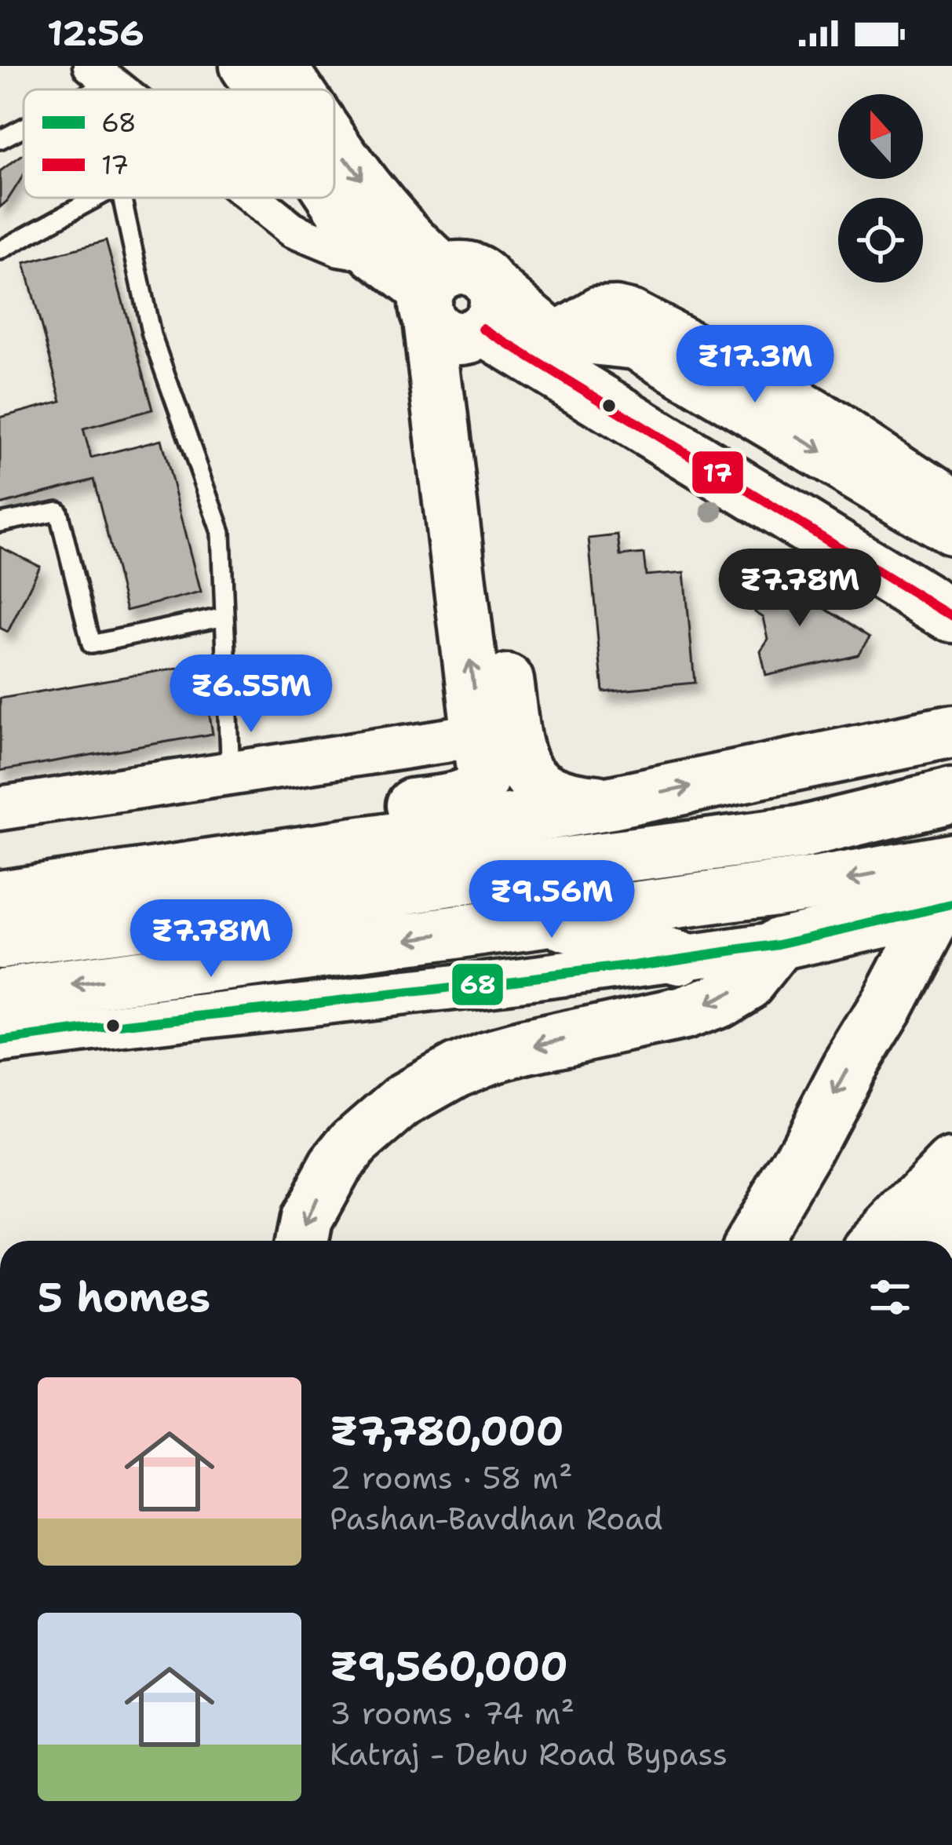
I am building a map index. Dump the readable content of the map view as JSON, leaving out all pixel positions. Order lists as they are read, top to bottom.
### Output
{
  "lines": ["transit line 17", "transit line 68"],
  "legend": ["68", "17"],
  "north": "top",
  "page": {
    "status": "12:56",
    "price": [
      "₹17.3M",
      "₹7.78M",
      "₹6.55M",
      "₹9.56M",
      "₹7.78M"
    ],
    "heading": "5 homes",
    "list": [
      {
        "name": "₹7,780,000",
        "note": "2 rooms · 58 m² · Pashan-Bavdhan Road"
      },
      {
        "name": "₹9,560,000",
        "note": "3 rooms · 74 m² · Katraj - Dehu Road Bypass"
      }
    ]
  }
}
